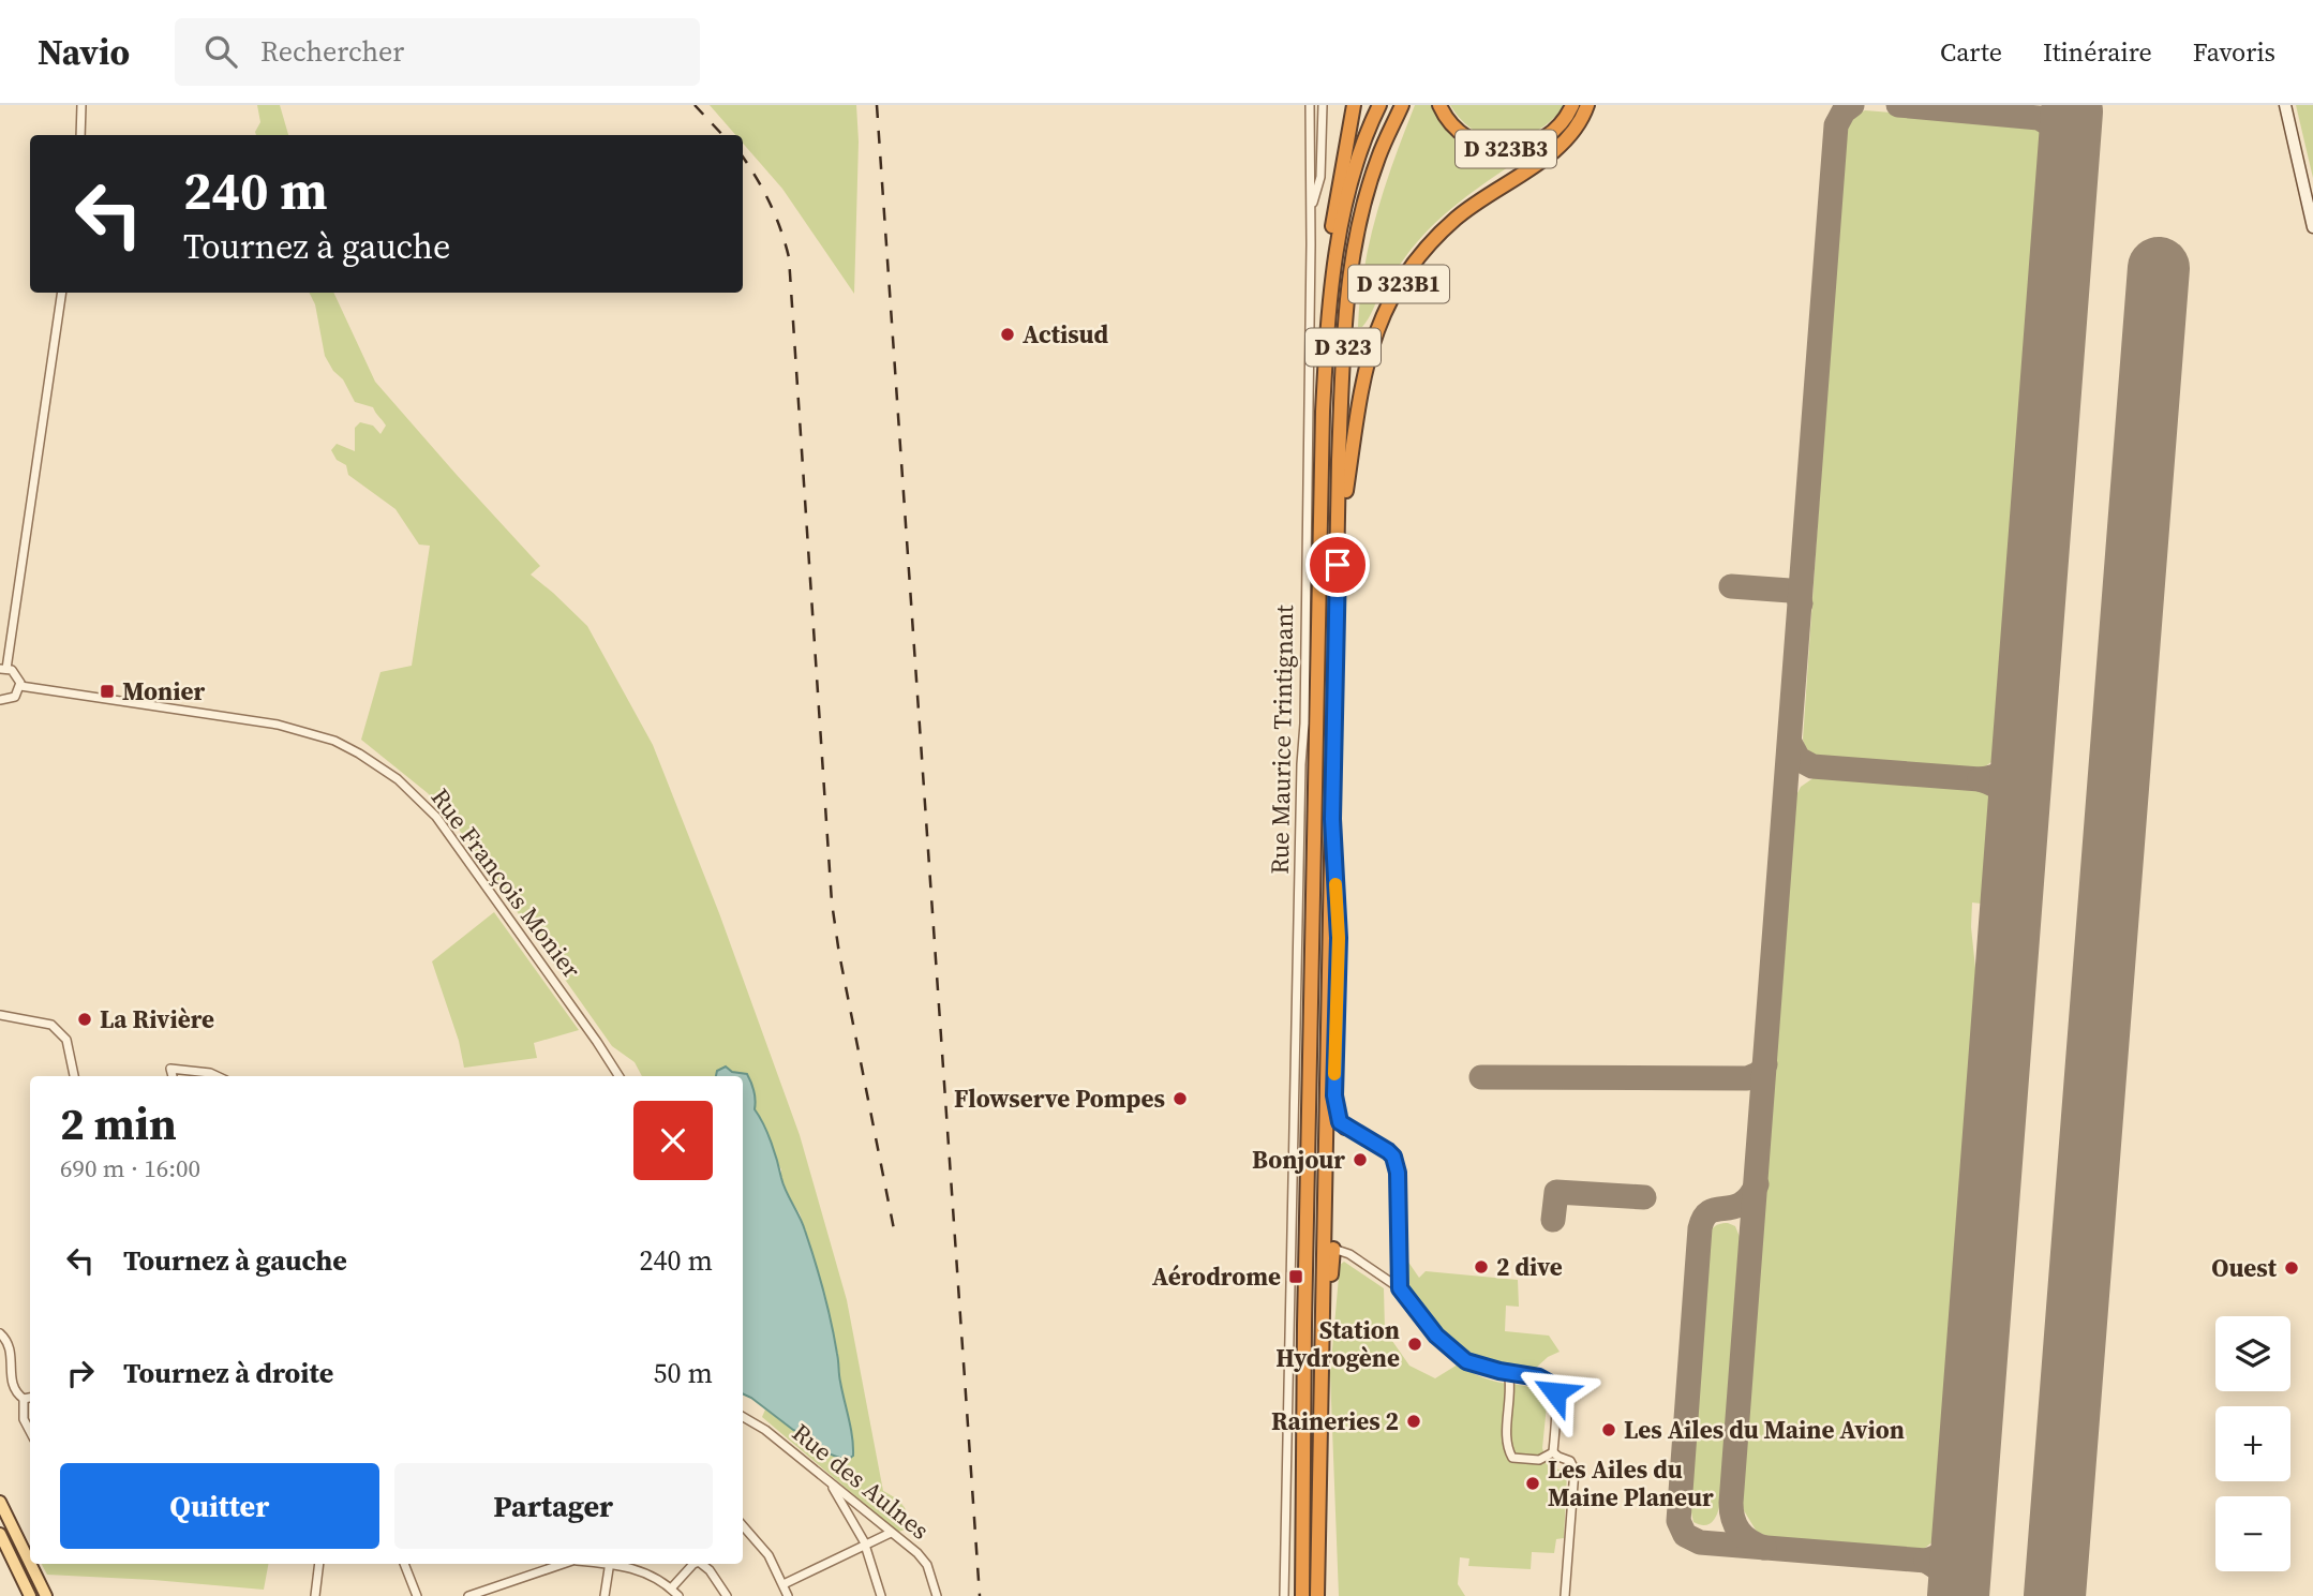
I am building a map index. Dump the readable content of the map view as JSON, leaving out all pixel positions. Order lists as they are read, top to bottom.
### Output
{
  "streets": {
    "highway": ["D 323B3", "D 323B1", "D 323"],
    "street": ["Rue Maurice Trintignant", "Rue François Monier", "Rue des Aulnes"]
  },
  "crossings": [
    ["D 323B1", "D 323"]
  ],
  "places": {
    "other": [
      "Actisud",
      "La Rivière",
      "Flowserve Pompes",
      "Bonjour",
      "2 dive",
      "Ouest",
      "Station Hydrogène",
      "Raineries 2",
      "Les Ailes du Maine Avion",
      "Les Ailes du Maine Planeur"
    ],
    "transit": ["Monier", "Aérodrome"]
  },
  "page": {
    "header": "Navio",
    "search": "Rechercher",
    "nav": ["Carte", "Itinéraire", "Favoris"],
    "turn": ["240 m", "Tournez à gauche"],
    "heading": ["2 min", "690 m · 16:00"],
    "list": [
      {
        "name": "Tournez à gauche",
        "value": "240 m"
      },
      {
        "name": "Tournez à droite",
        "value": "50 m"
      }
    ],
    "map_buttons": ["+", "−"],
    "buttons": ["Quitter", "Partager"]
  }
}
